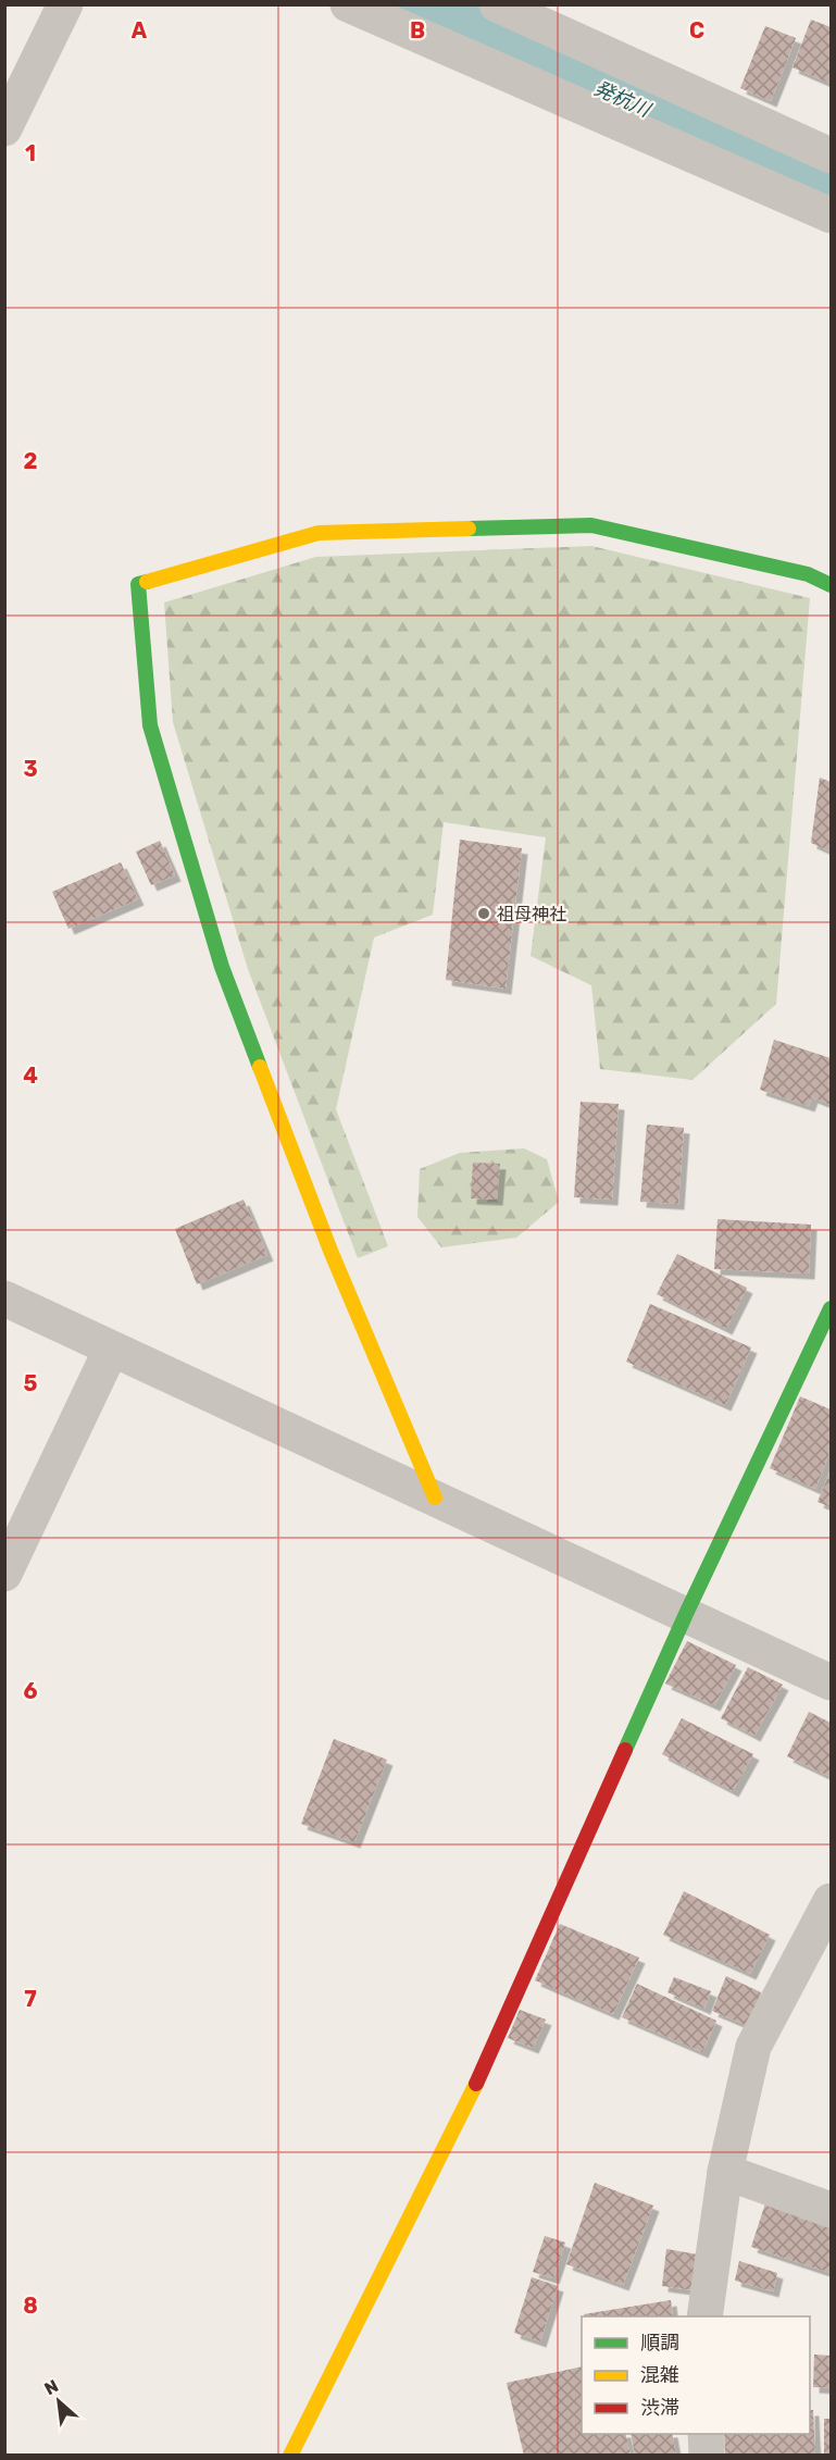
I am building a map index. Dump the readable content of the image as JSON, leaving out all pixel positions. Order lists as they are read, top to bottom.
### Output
{
  "water": ["発杭川"],
  "places": ["祖母神社"],
  "legend": ["順調", "混雑", "渋滞"],
  "north": "top left",
  "grid": {
    "columns": ["A", "B", "C"],
    "rows": [
      "1",
      "2",
      "3",
      "4",
      "5",
      "6",
      "7",
      "8"
    ]
  }
}
